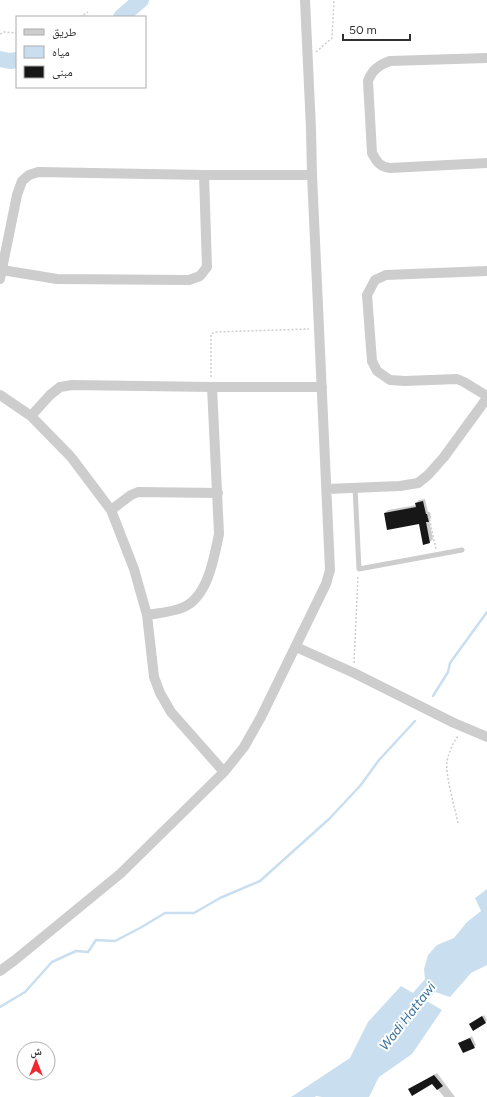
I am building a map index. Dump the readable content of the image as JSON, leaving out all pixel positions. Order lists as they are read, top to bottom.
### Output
{
  "water": ["Wadi Hattawi"],
  "legend": ["طريق", "مياه", "مبنى"],
  "scale_bar": "50 m",
  "north": "top"
}
